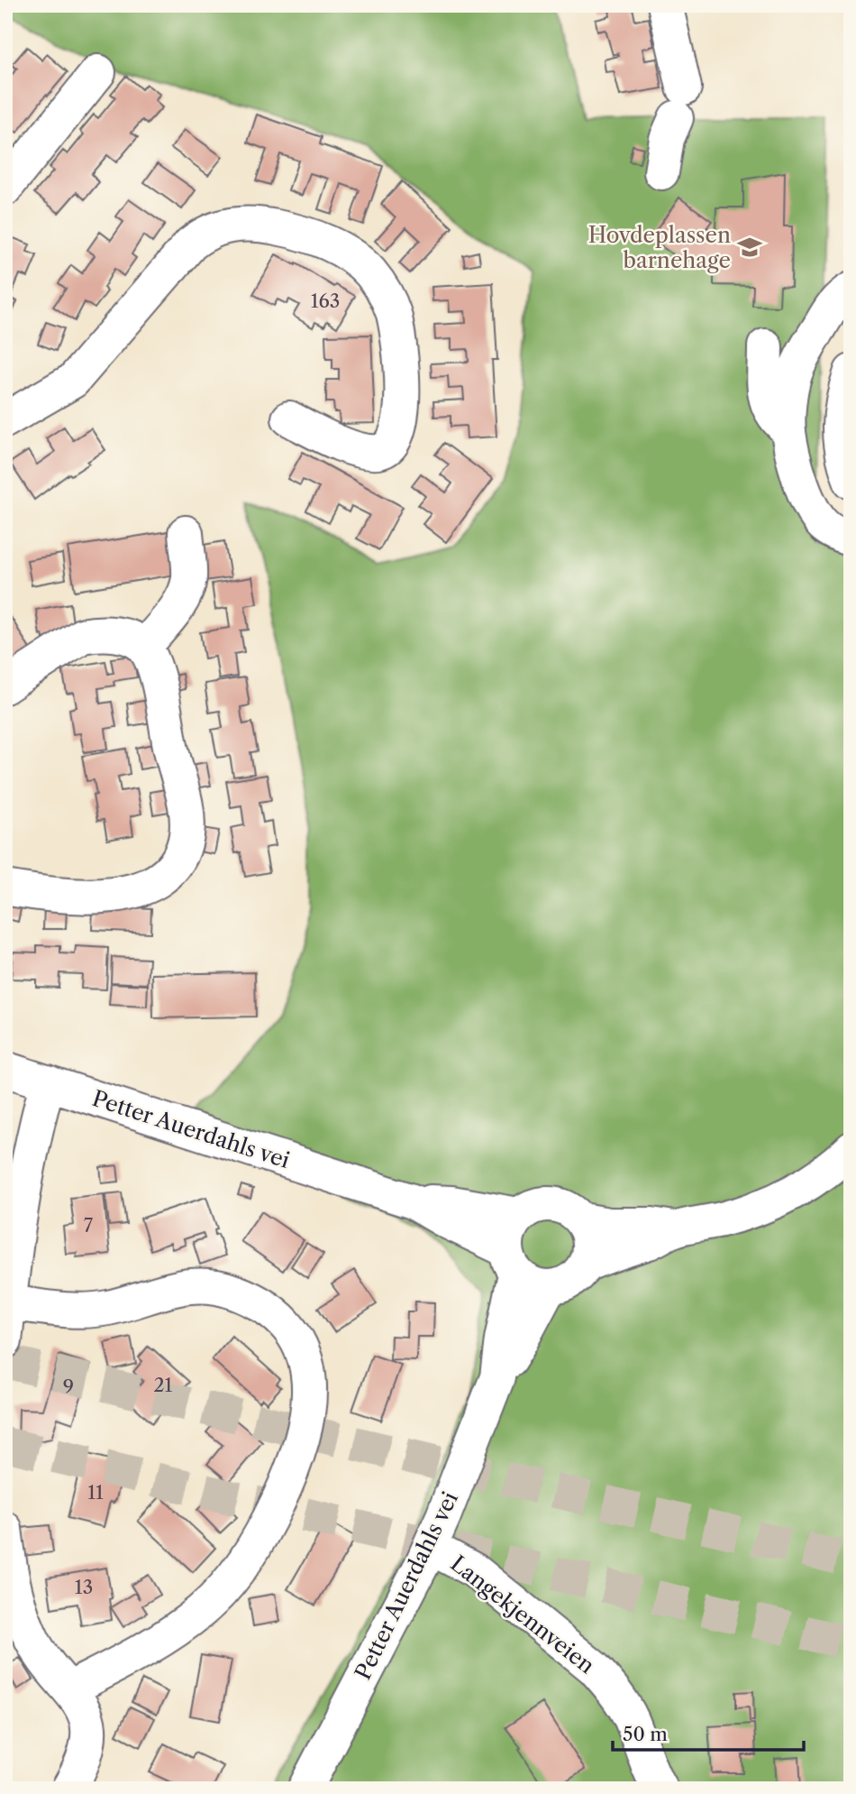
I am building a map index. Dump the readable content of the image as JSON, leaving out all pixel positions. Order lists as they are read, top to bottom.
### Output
{
  "streets": {
    "street": ["Petter Auerdahls vei", "Langekjennveien"]
  },
  "crossings": [
    ["Petter Auerdahls vei", "Langekjennveien"]
  ],
  "places": {
    "school or university": ["Hovdeplassen barnehage"]
  },
  "house_numbers": [
    "163",
    "7",
    "21",
    "9",
    "11",
    "13"
  ],
  "scale_bar": "50 m"
}
